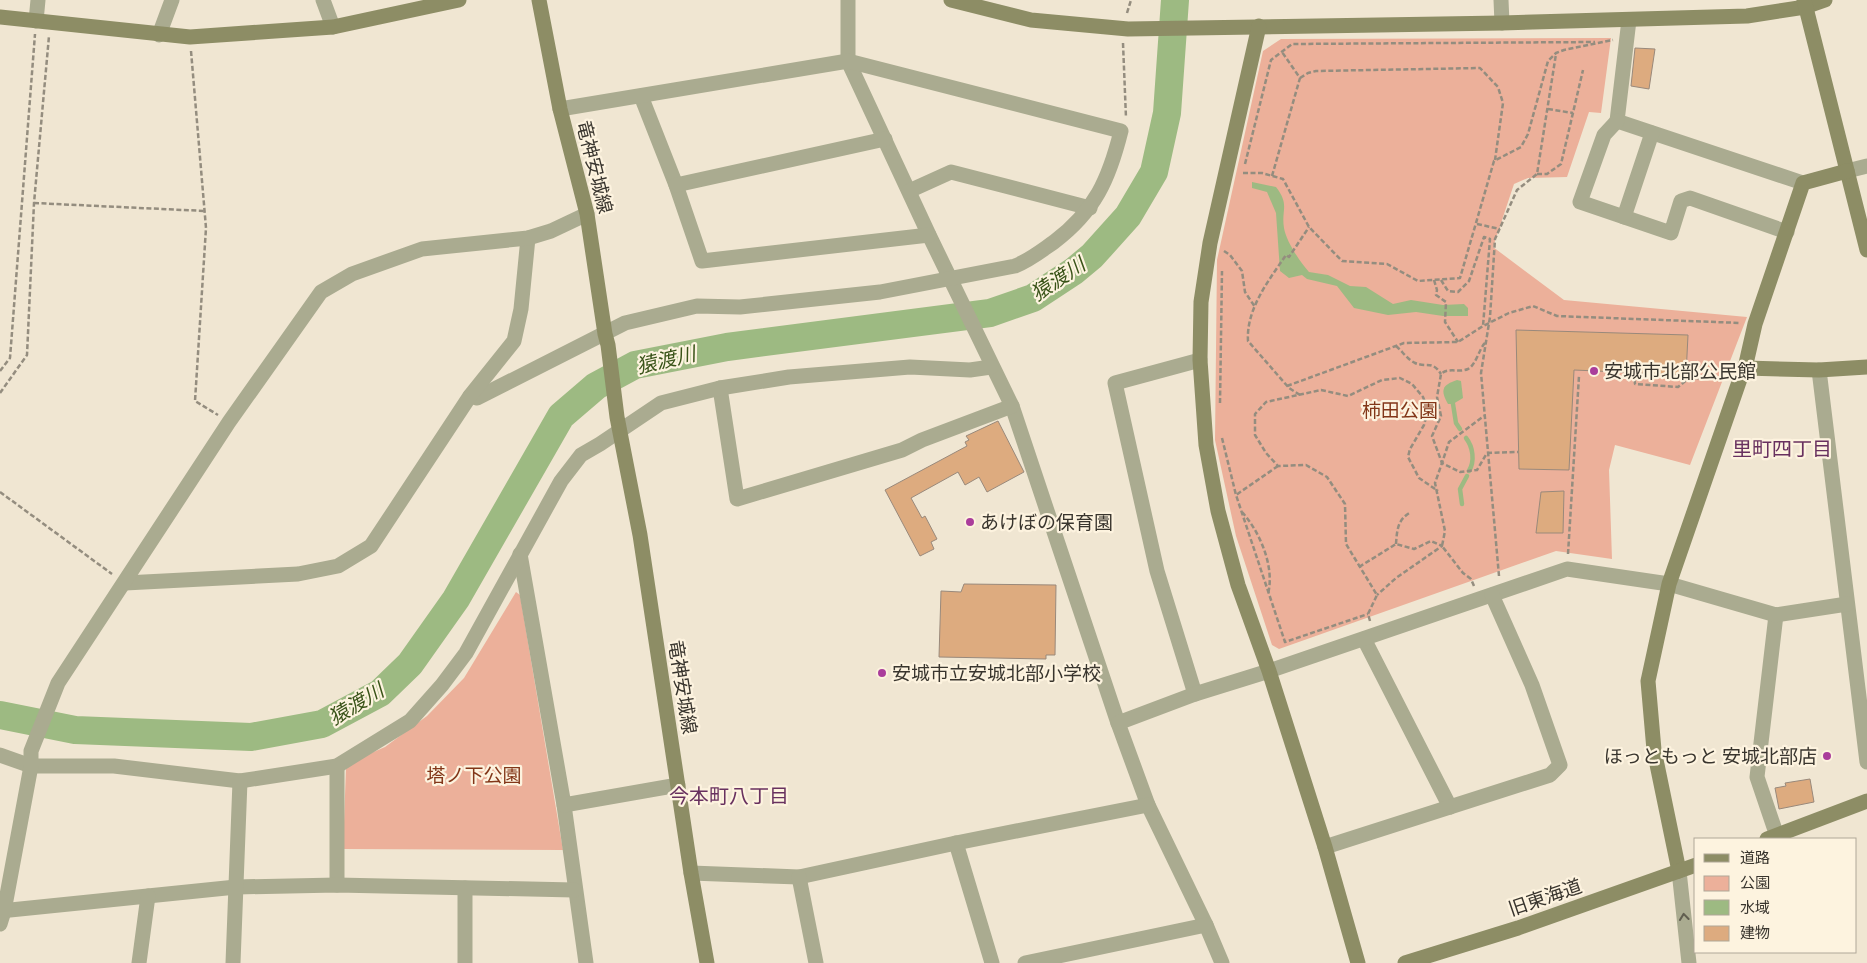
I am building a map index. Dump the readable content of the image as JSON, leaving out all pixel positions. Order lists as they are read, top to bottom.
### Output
{
  "streets": {
    "street": ["竜神安城線", "旧東海道"]
  },
  "districts": ["里町四丁目", "今本町八丁目"],
  "water": ["猿渡川"],
  "parks": ["柿田公園", "塔ノ下公園"],
  "places": [
    "安城市北部公民館",
    "あけぼの保育園",
    "安城市立安城北部小学校",
    "ほっともっと 安城北部店"
  ],
  "legend": [
    "道路",
    "公園",
    "水域",
    "建物"
  ]
}
